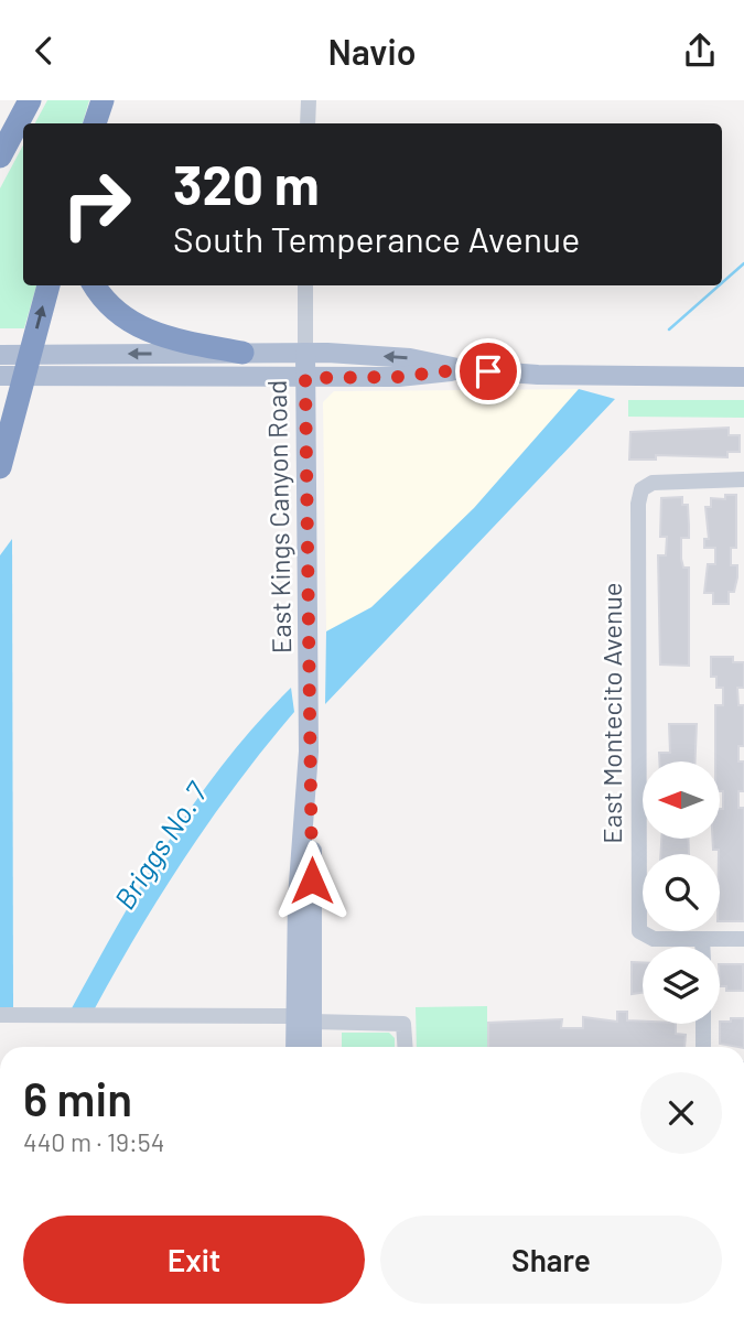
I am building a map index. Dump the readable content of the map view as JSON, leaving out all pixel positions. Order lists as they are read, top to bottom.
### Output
{
  "streets": {
    "main road": ["East Kings Canyon Road"],
    "street": ["East Montecito Avenue"]
  },
  "water": ["Briggs No. 7"],
  "north": "left",
  "page": {
    "header": "Navio",
    "turn": ["320 m", "South Temperance Avenue"],
    "heading": ["6 min", "440 m · 19:54"],
    "buttons": ["Exit", "Share"]
  }
}
